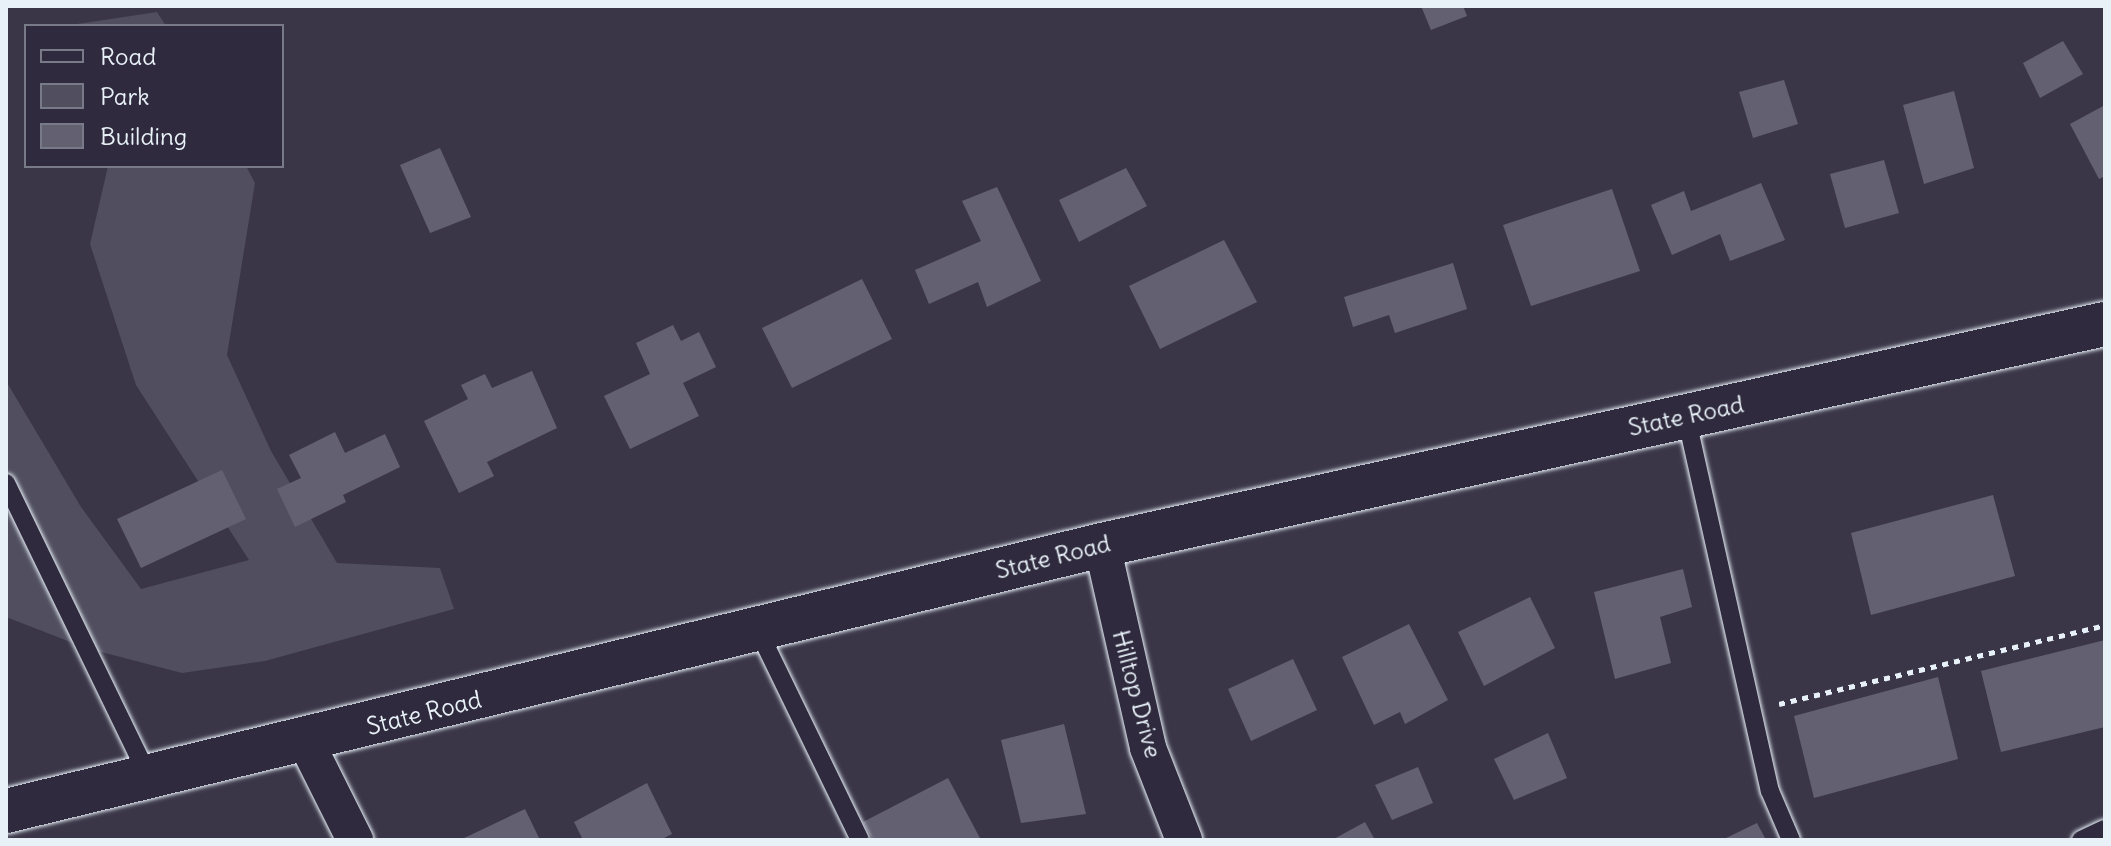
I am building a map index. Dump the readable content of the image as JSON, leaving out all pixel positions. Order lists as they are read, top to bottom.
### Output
{
  "streets": {
    "main road": ["State Road"],
    "street": ["Hilltop Drive"]
  },
  "crossings": [
    ["State Road", "Hilltop Drive"]
  ],
  "legend": ["Road", "Park", "Building"]
}
